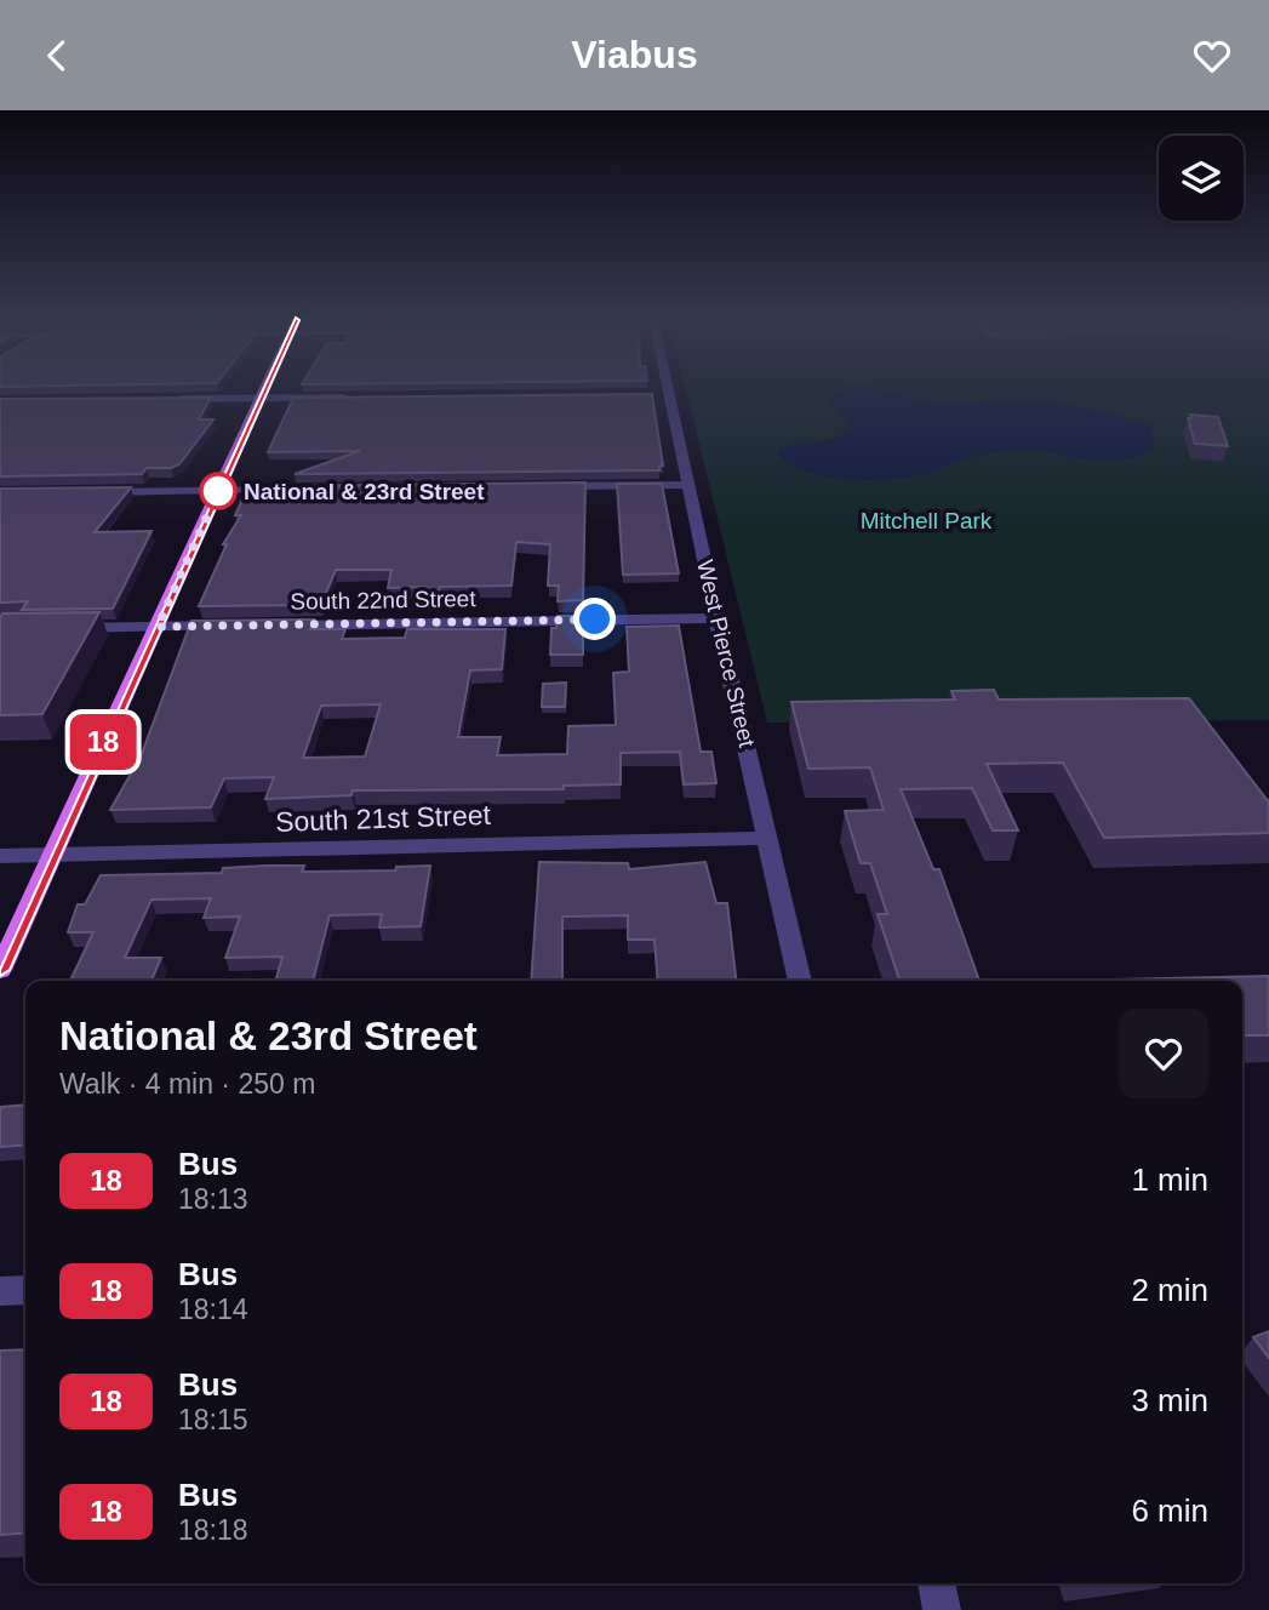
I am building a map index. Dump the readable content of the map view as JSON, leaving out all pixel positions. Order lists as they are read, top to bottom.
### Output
{
  "streets": {
    "street": ["South 22nd Street", "West Pierce Street", "South 21st Street"]
  },
  "crossings": [
    ["South 22nd Street", "West Pierce Street"],
    ["West Pierce Street", "South 21st Street"]
  ],
  "parks": ["Mitchell Park"],
  "places": ["National & 23rd Street"],
  "lines": ["bus line 18"],
  "page": {
    "header": "Viabus",
    "on_map": "18",
    "heading": ["National & 23rd Street", "Walk · 4 min · 250 m"],
    "list": [
      {
        "mark": "18",
        "name": "Bus",
        "note": "18:13",
        "value": "1 min"
      },
      {
        "mark": "18",
        "name": "Bus",
        "note": "18:14",
        "value": "2 min"
      },
      {
        "mark": "18",
        "name": "Bus",
        "note": "18:15",
        "value": "3 min"
      },
      {
        "mark": "18",
        "name": "Bus",
        "note": "18:18",
        "value": "6 min"
      }
    ]
  }
}
